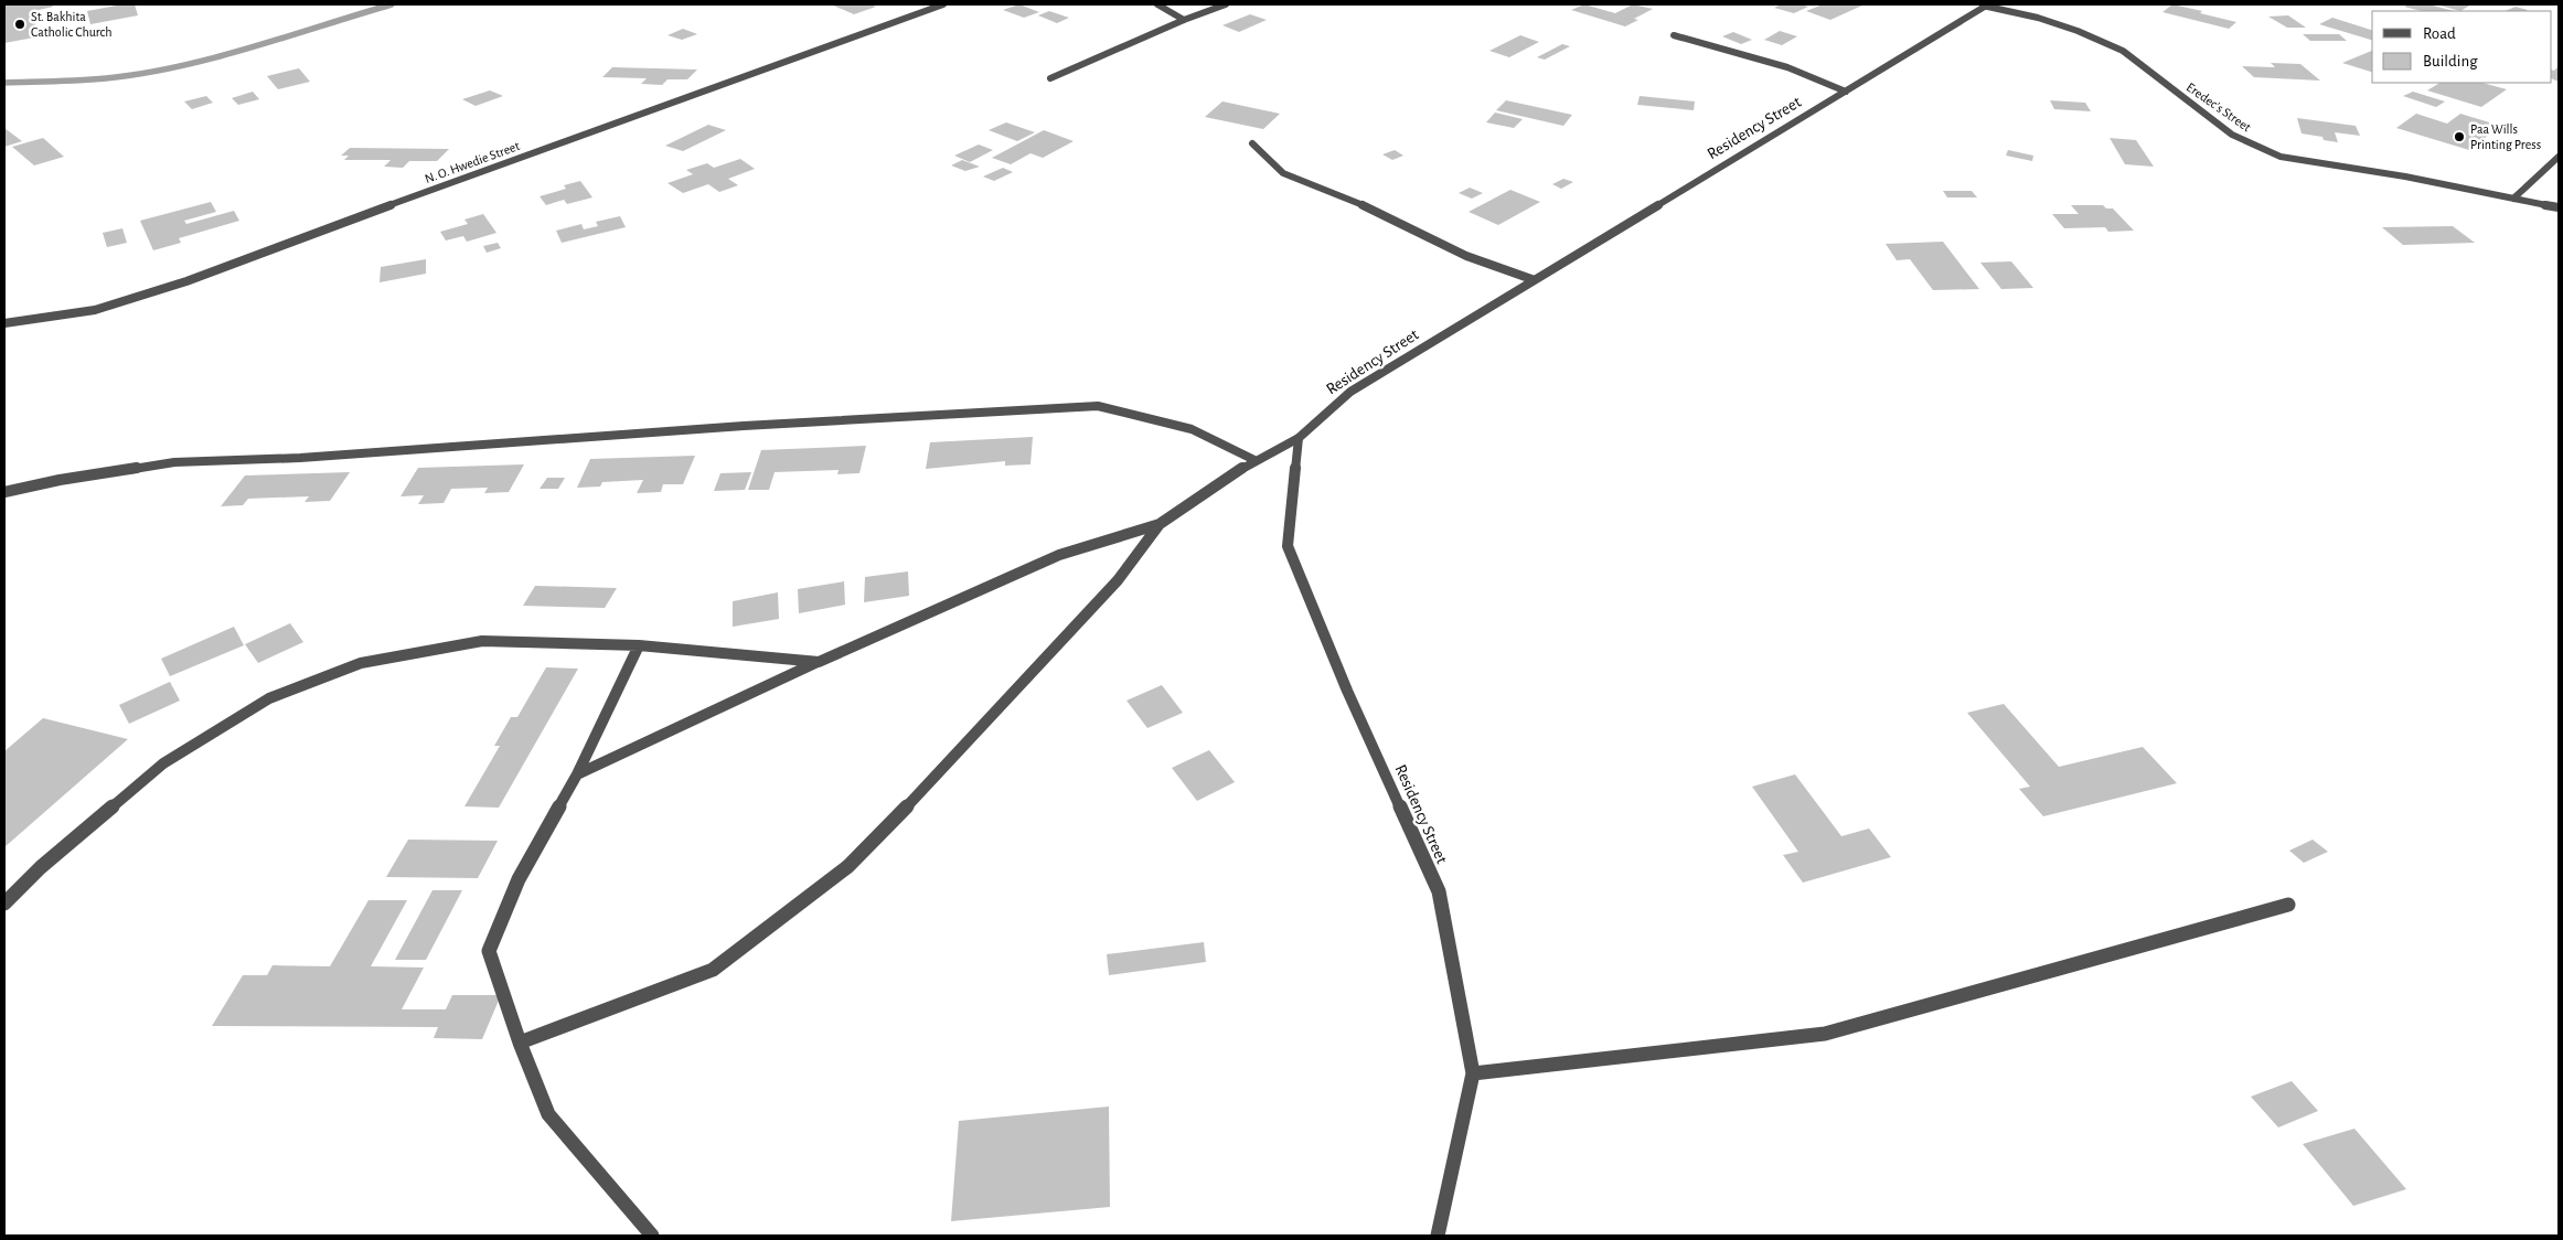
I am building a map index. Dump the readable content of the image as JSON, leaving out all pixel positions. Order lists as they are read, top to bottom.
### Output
{
  "streets": {
    "street": ["Eredec's Street", "Residency Street", "N. O. Hwedie Street"]
  },
  "crossings": [
    ["Eredec's Street", "Residency Street"]
  ],
  "places": ["St. Bakhita Catholic Church", "Paa Wills Printing Press"],
  "legend": ["Road", "Building"]
}
